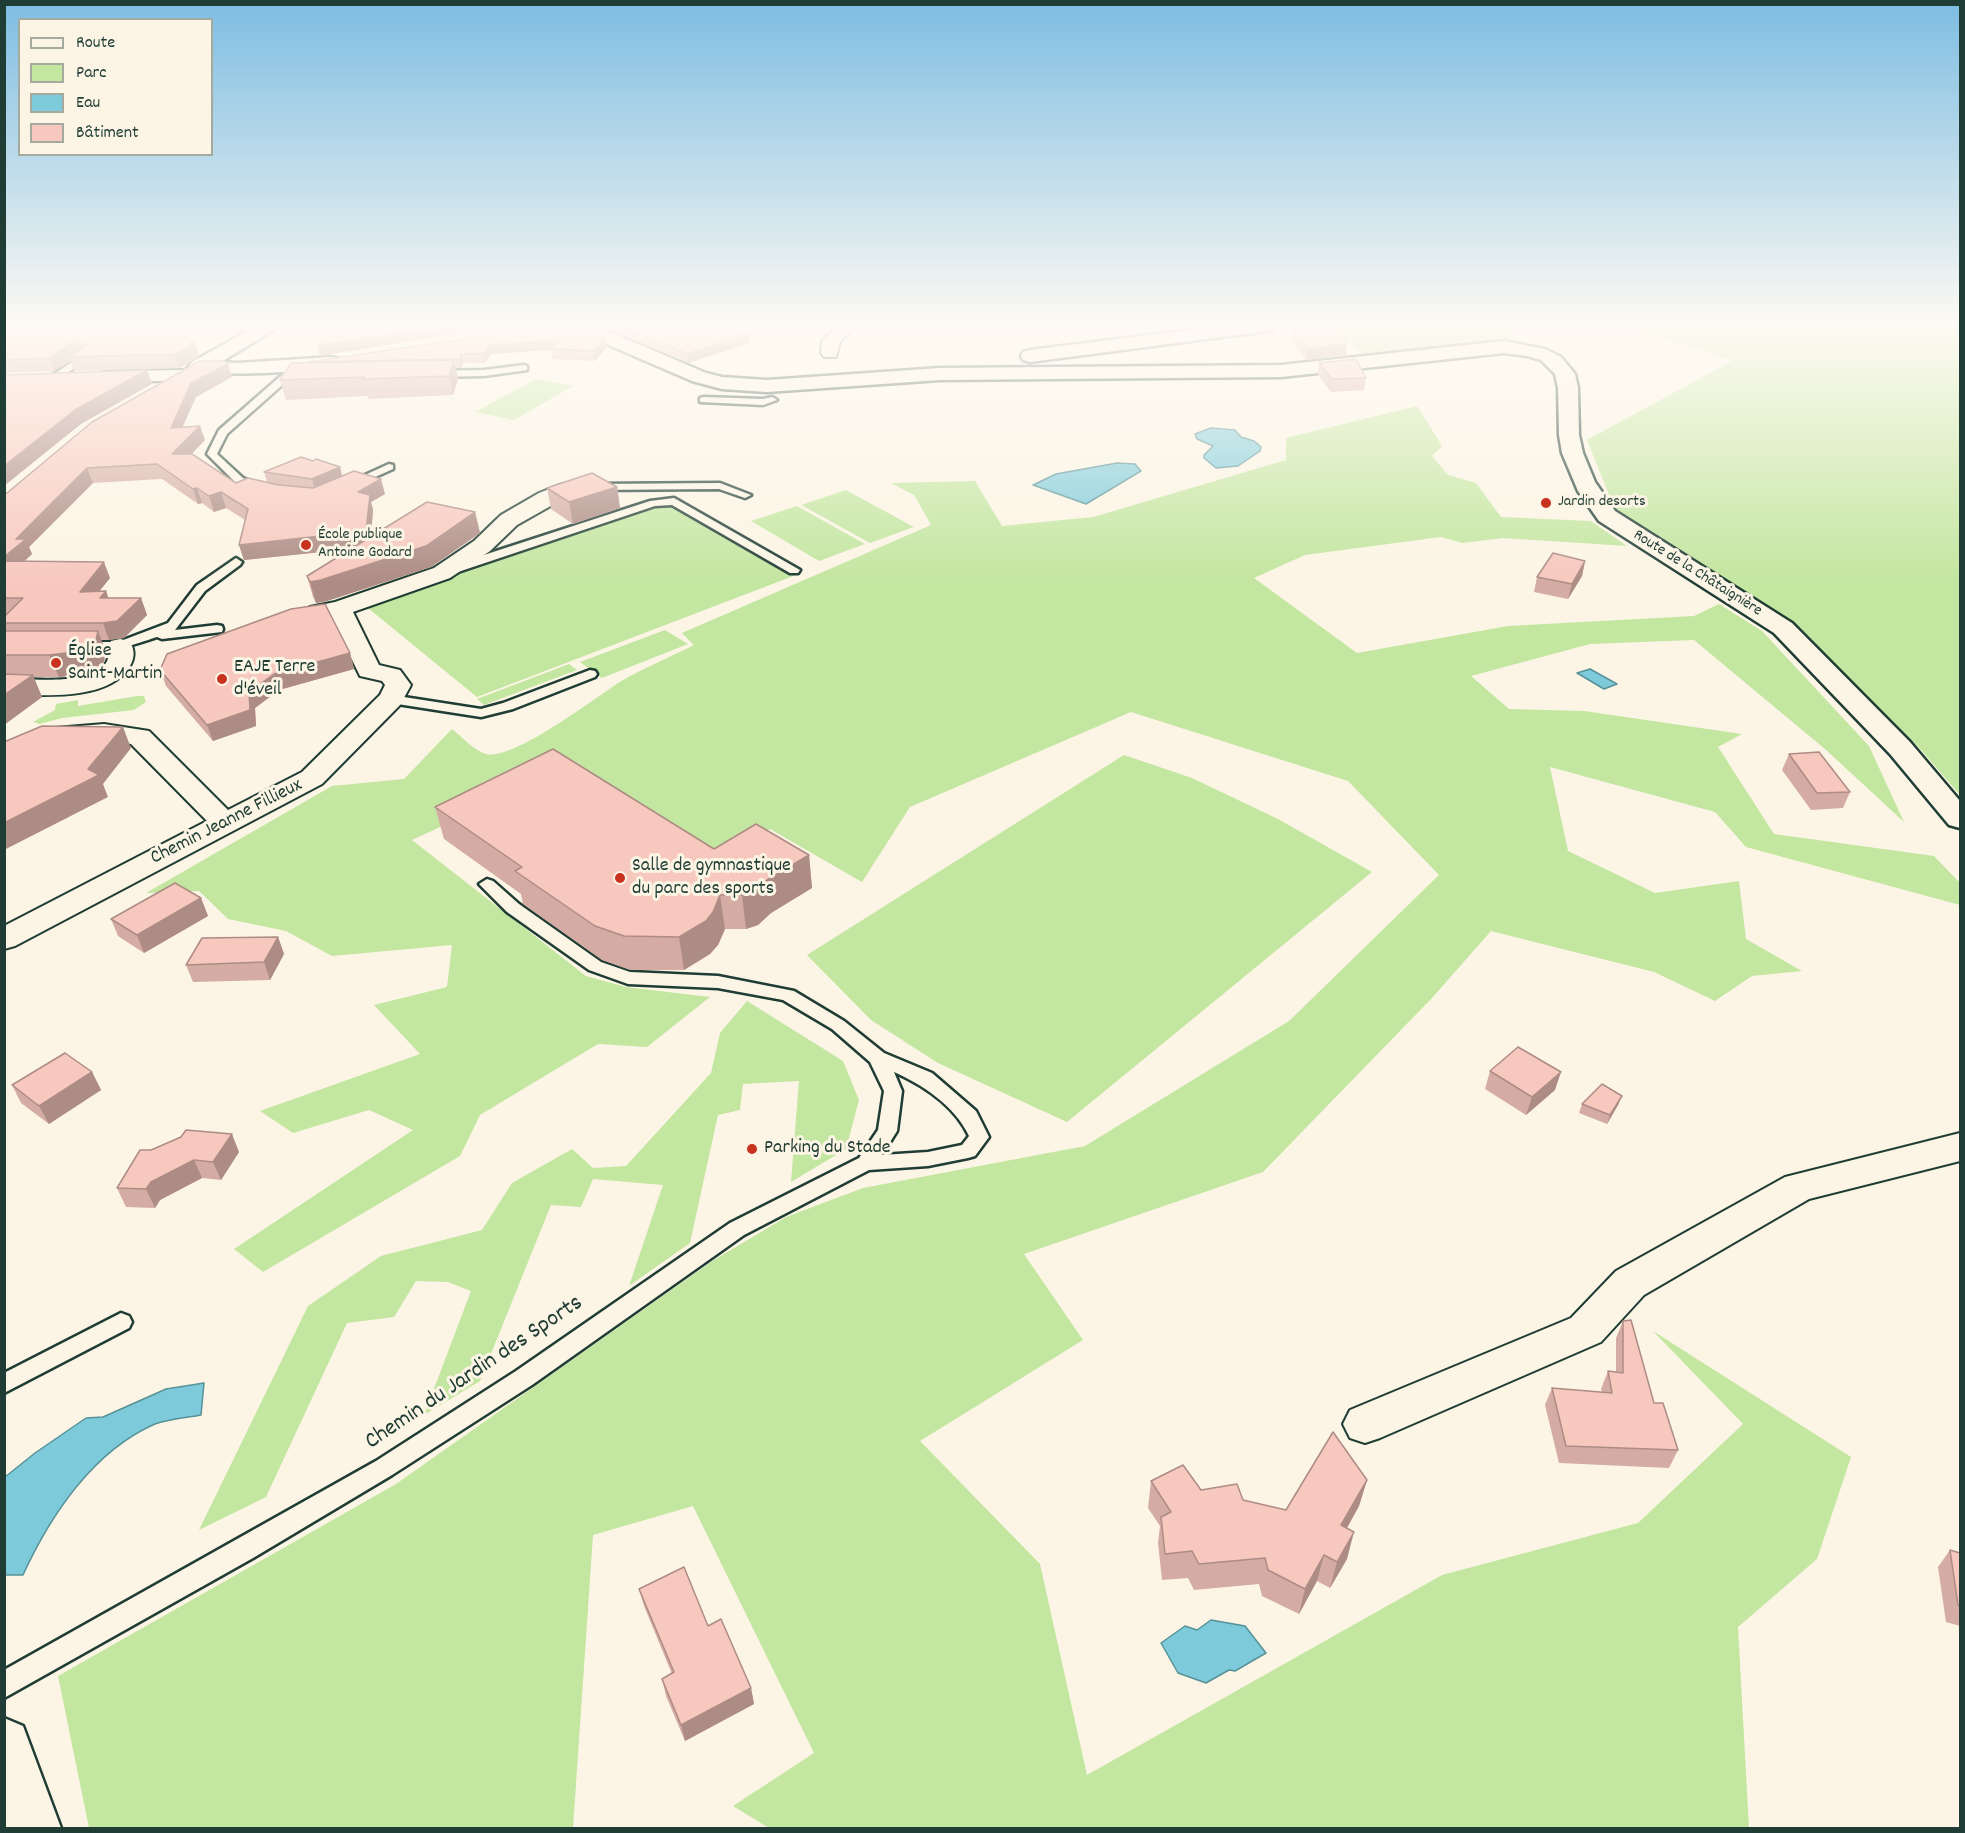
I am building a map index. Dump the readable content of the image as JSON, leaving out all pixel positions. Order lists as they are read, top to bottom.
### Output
{
  "streets": {
    "street": ["Route de la Châtaignière", "Chemin Jeanne Fillieux"],
    "lane": ["Chemin du Jardin des Sports"]
  },
  "places": [
    "Jardin desorts",
    "École publique Antoine Godard",
    "Église Saint-Martin",
    "EAJE Terre d'éveil",
    "Salle de gymnastique du parc des sports",
    "Parking du Stade"
  ],
  "legend": [
    "Route",
    "Parc",
    "Eau",
    "Bâtiment"
  ]
}
